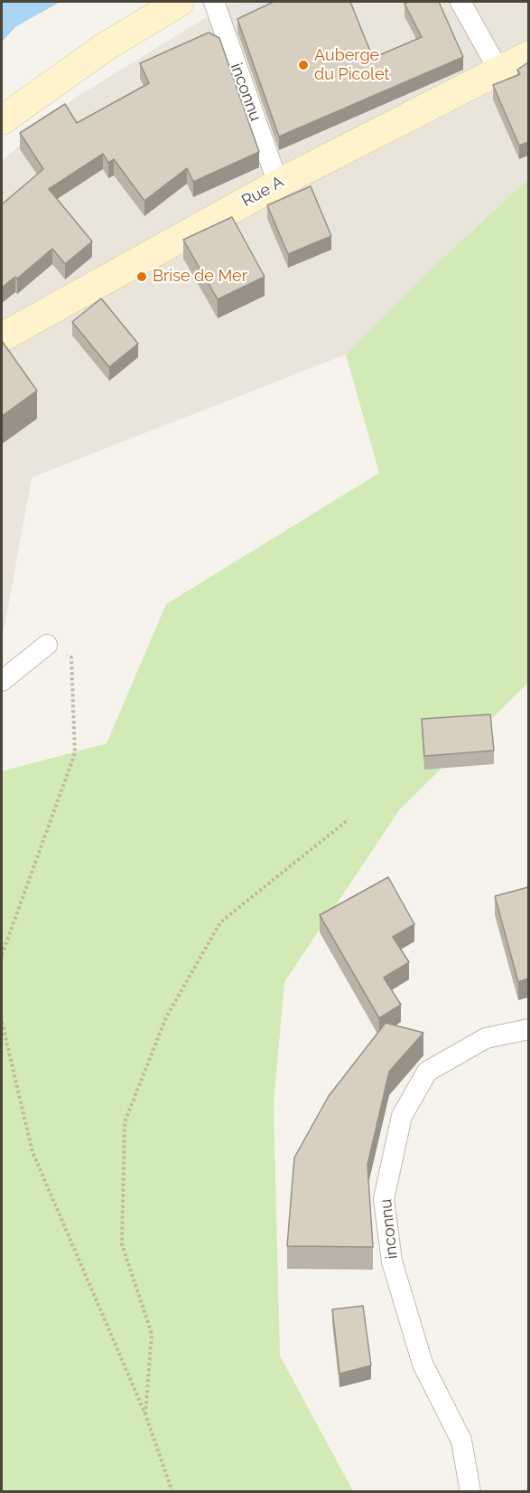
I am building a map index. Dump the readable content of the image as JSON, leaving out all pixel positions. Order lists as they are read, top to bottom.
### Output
{
  "streets": {
    "street": ["inconnu", "Rue A"]
  },
  "crossings": [
    ["inconnu", "Rue A"]
  ],
  "places": ["Auberge du Picolet", "Brise de Mer"]
}
